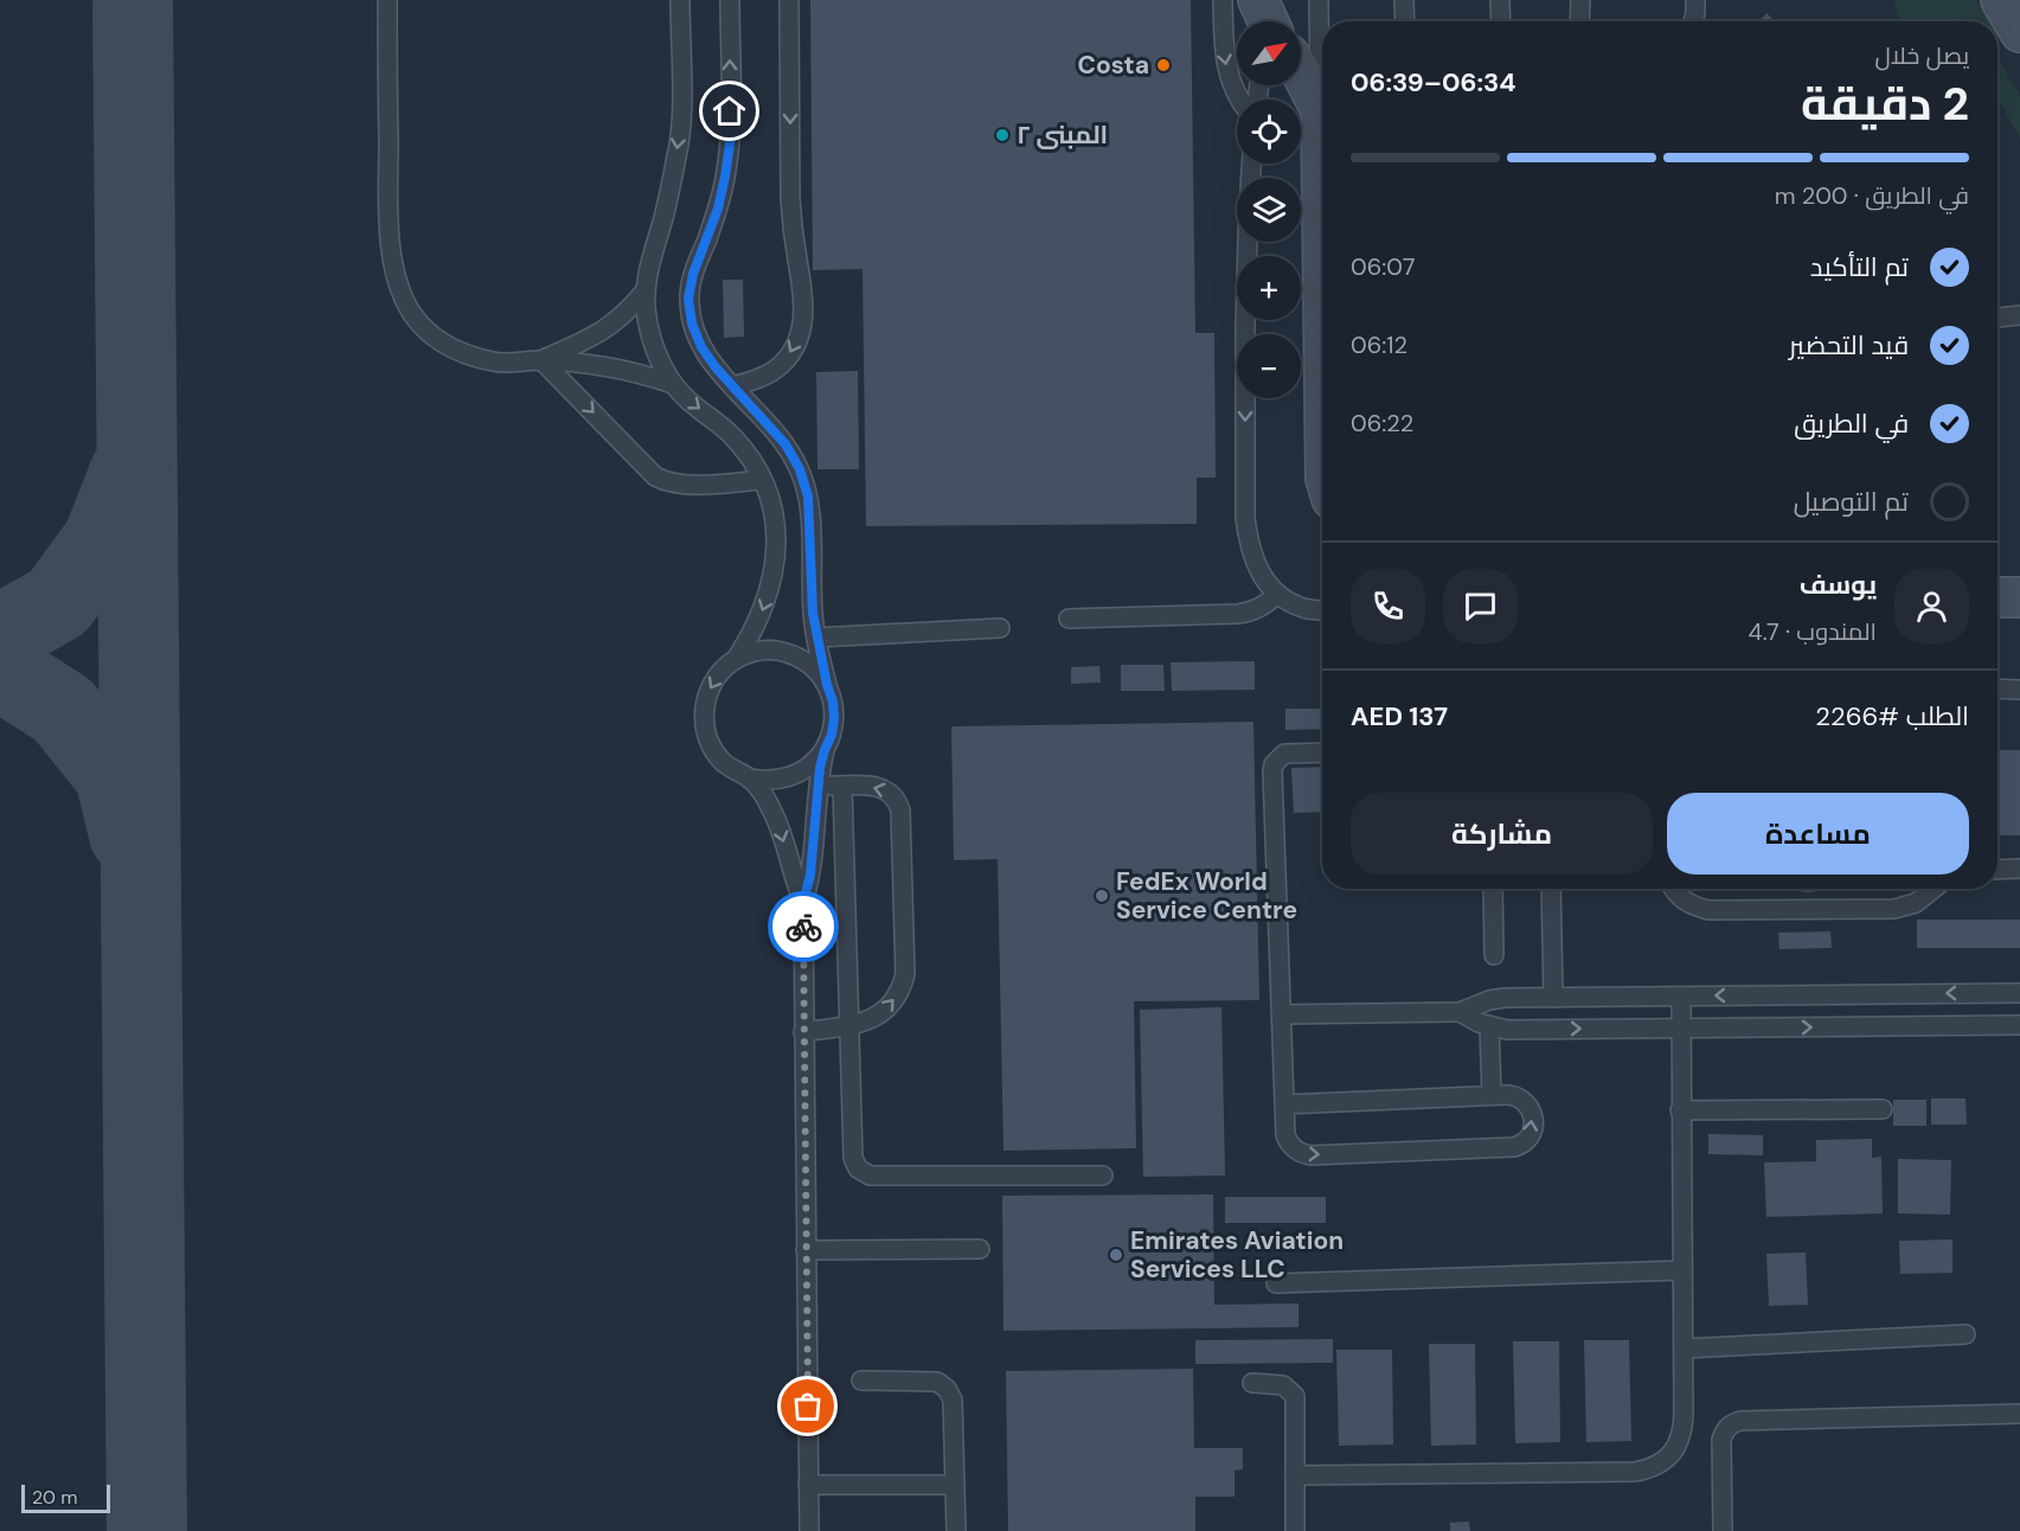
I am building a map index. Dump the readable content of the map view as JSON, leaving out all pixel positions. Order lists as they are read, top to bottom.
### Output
{
  "places": [
    "Costa",
    "المبنى ٢",
    "FedEx World Service Centre",
    "Emirates Aviation Services LLC"
  ],
  "scale_bar": "20 m",
  "north": "top right",
  "page": {
    "map_buttons": ["+", "−"],
    "heading": ["2 دقيقة", "يصل خلال", "06:34–06:39"],
    "panel": [
      "يوسف",
      "المندوب · 4.7",
      "الطلب #2266",
      "AED 137"
    ],
    "bar": "في الطريق · 200 m",
    "list": [
      ["تم التأكيد", "06:07"],
      ["قيد التحضير", "06:12"],
      ["في الطريق", "06:22"],
      "تم التوصيل"
    ],
    "buttons": ["مساعدة", "مشاركة"],
    "scale": "20 m"
  }
}
